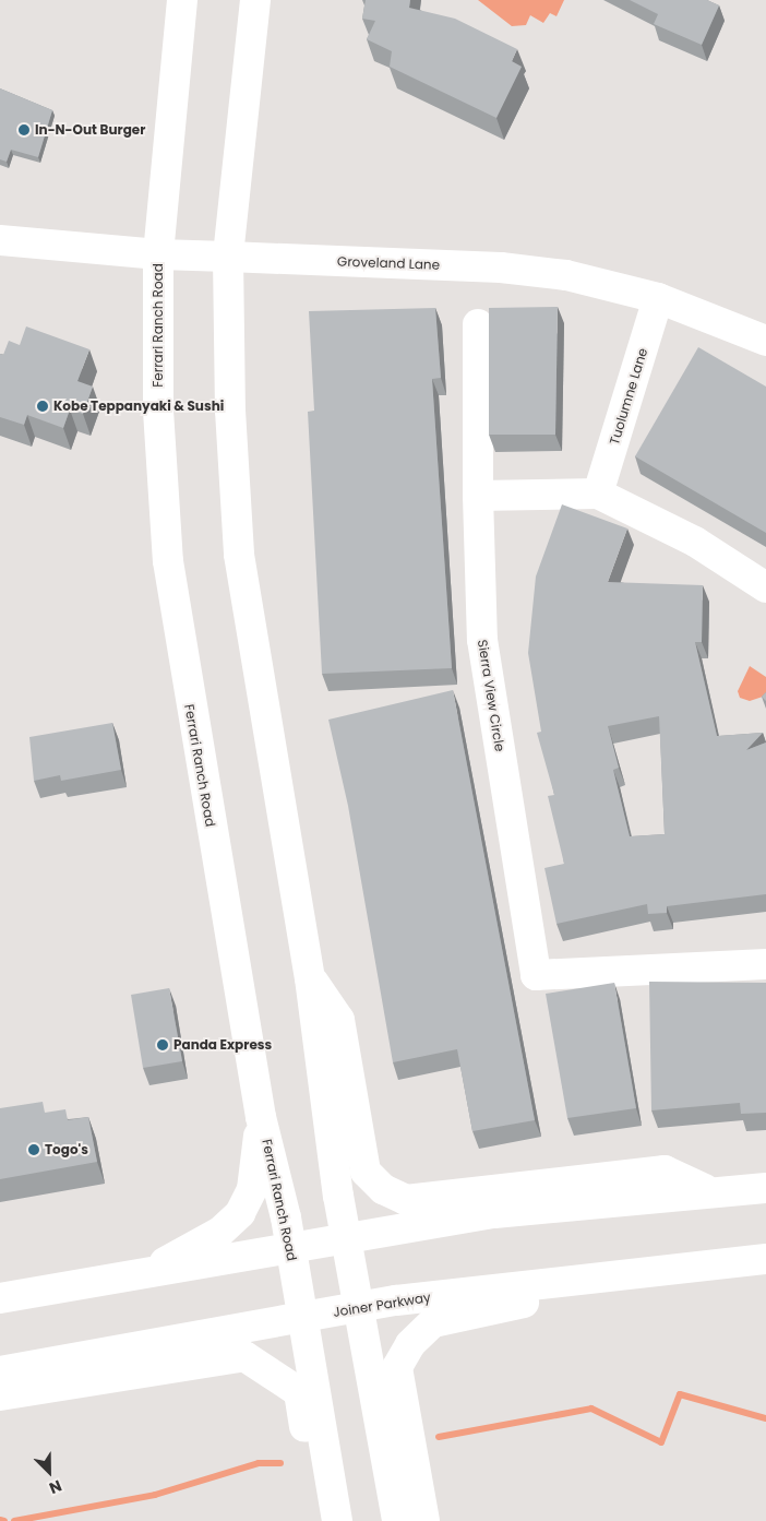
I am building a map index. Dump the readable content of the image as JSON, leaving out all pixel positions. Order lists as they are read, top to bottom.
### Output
{
  "streets": {
    "main road": [
      "Groveland Lane",
      "Ferrari Ranch Road",
      "Tuolumne Lane",
      "Sierra View Circle",
      "Joiner Parkway"
    ]
  },
  "crossings": [
    ["Groveland Lane", "Ferrari Ranch Road"],
    ["Groveland Lane", "Tuolumne Lane"],
    ["Ferrari Ranch Road", "Joiner Parkway"]
  ],
  "places": [
    "In-N-Out Burger",
    "Kobe Teppanyaki & Sushi",
    "Panda Express",
    "Togo's"
  ],
  "north": "bottom right"
}
